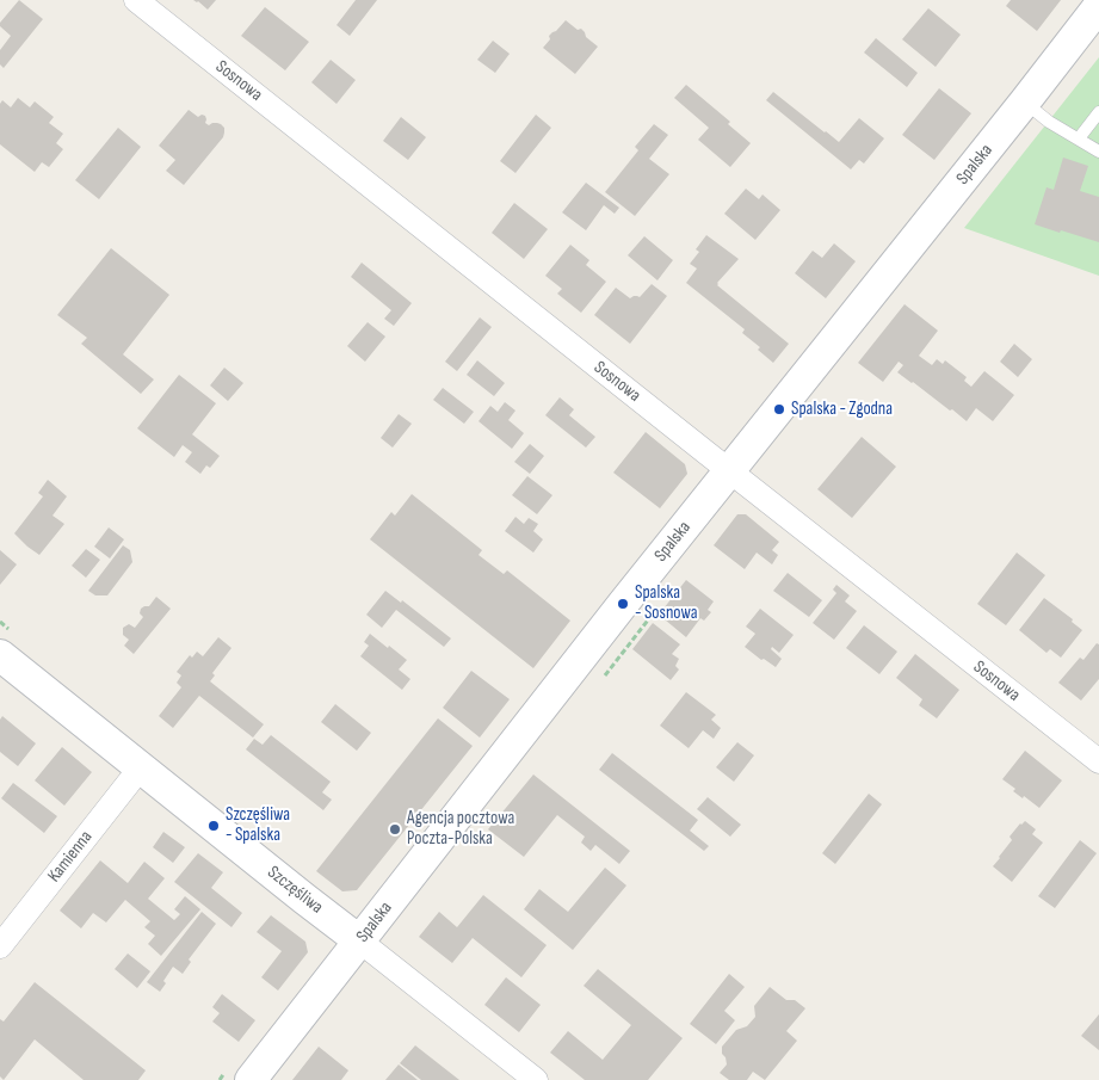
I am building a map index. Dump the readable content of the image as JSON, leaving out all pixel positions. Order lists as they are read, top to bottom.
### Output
{
  "streets": {
    "street": [
      "Sosnowa",
      "Spalska",
      "Kamienna",
      "Szczęśliwa"
    ]
  },
  "crossings": [
    ["Sosnowa", "Spalska"],
    ["Spalska", "Szczęśliwa"],
    ["Kamienna", "Szczęśliwa"]
  ],
  "places": [
    "Spalska - Zgodna",
    "Spalska - Sosnowa",
    "Szczęśliwa - Spalska",
    "Agencja pocztowa Poczta-Polska"
  ]
}
